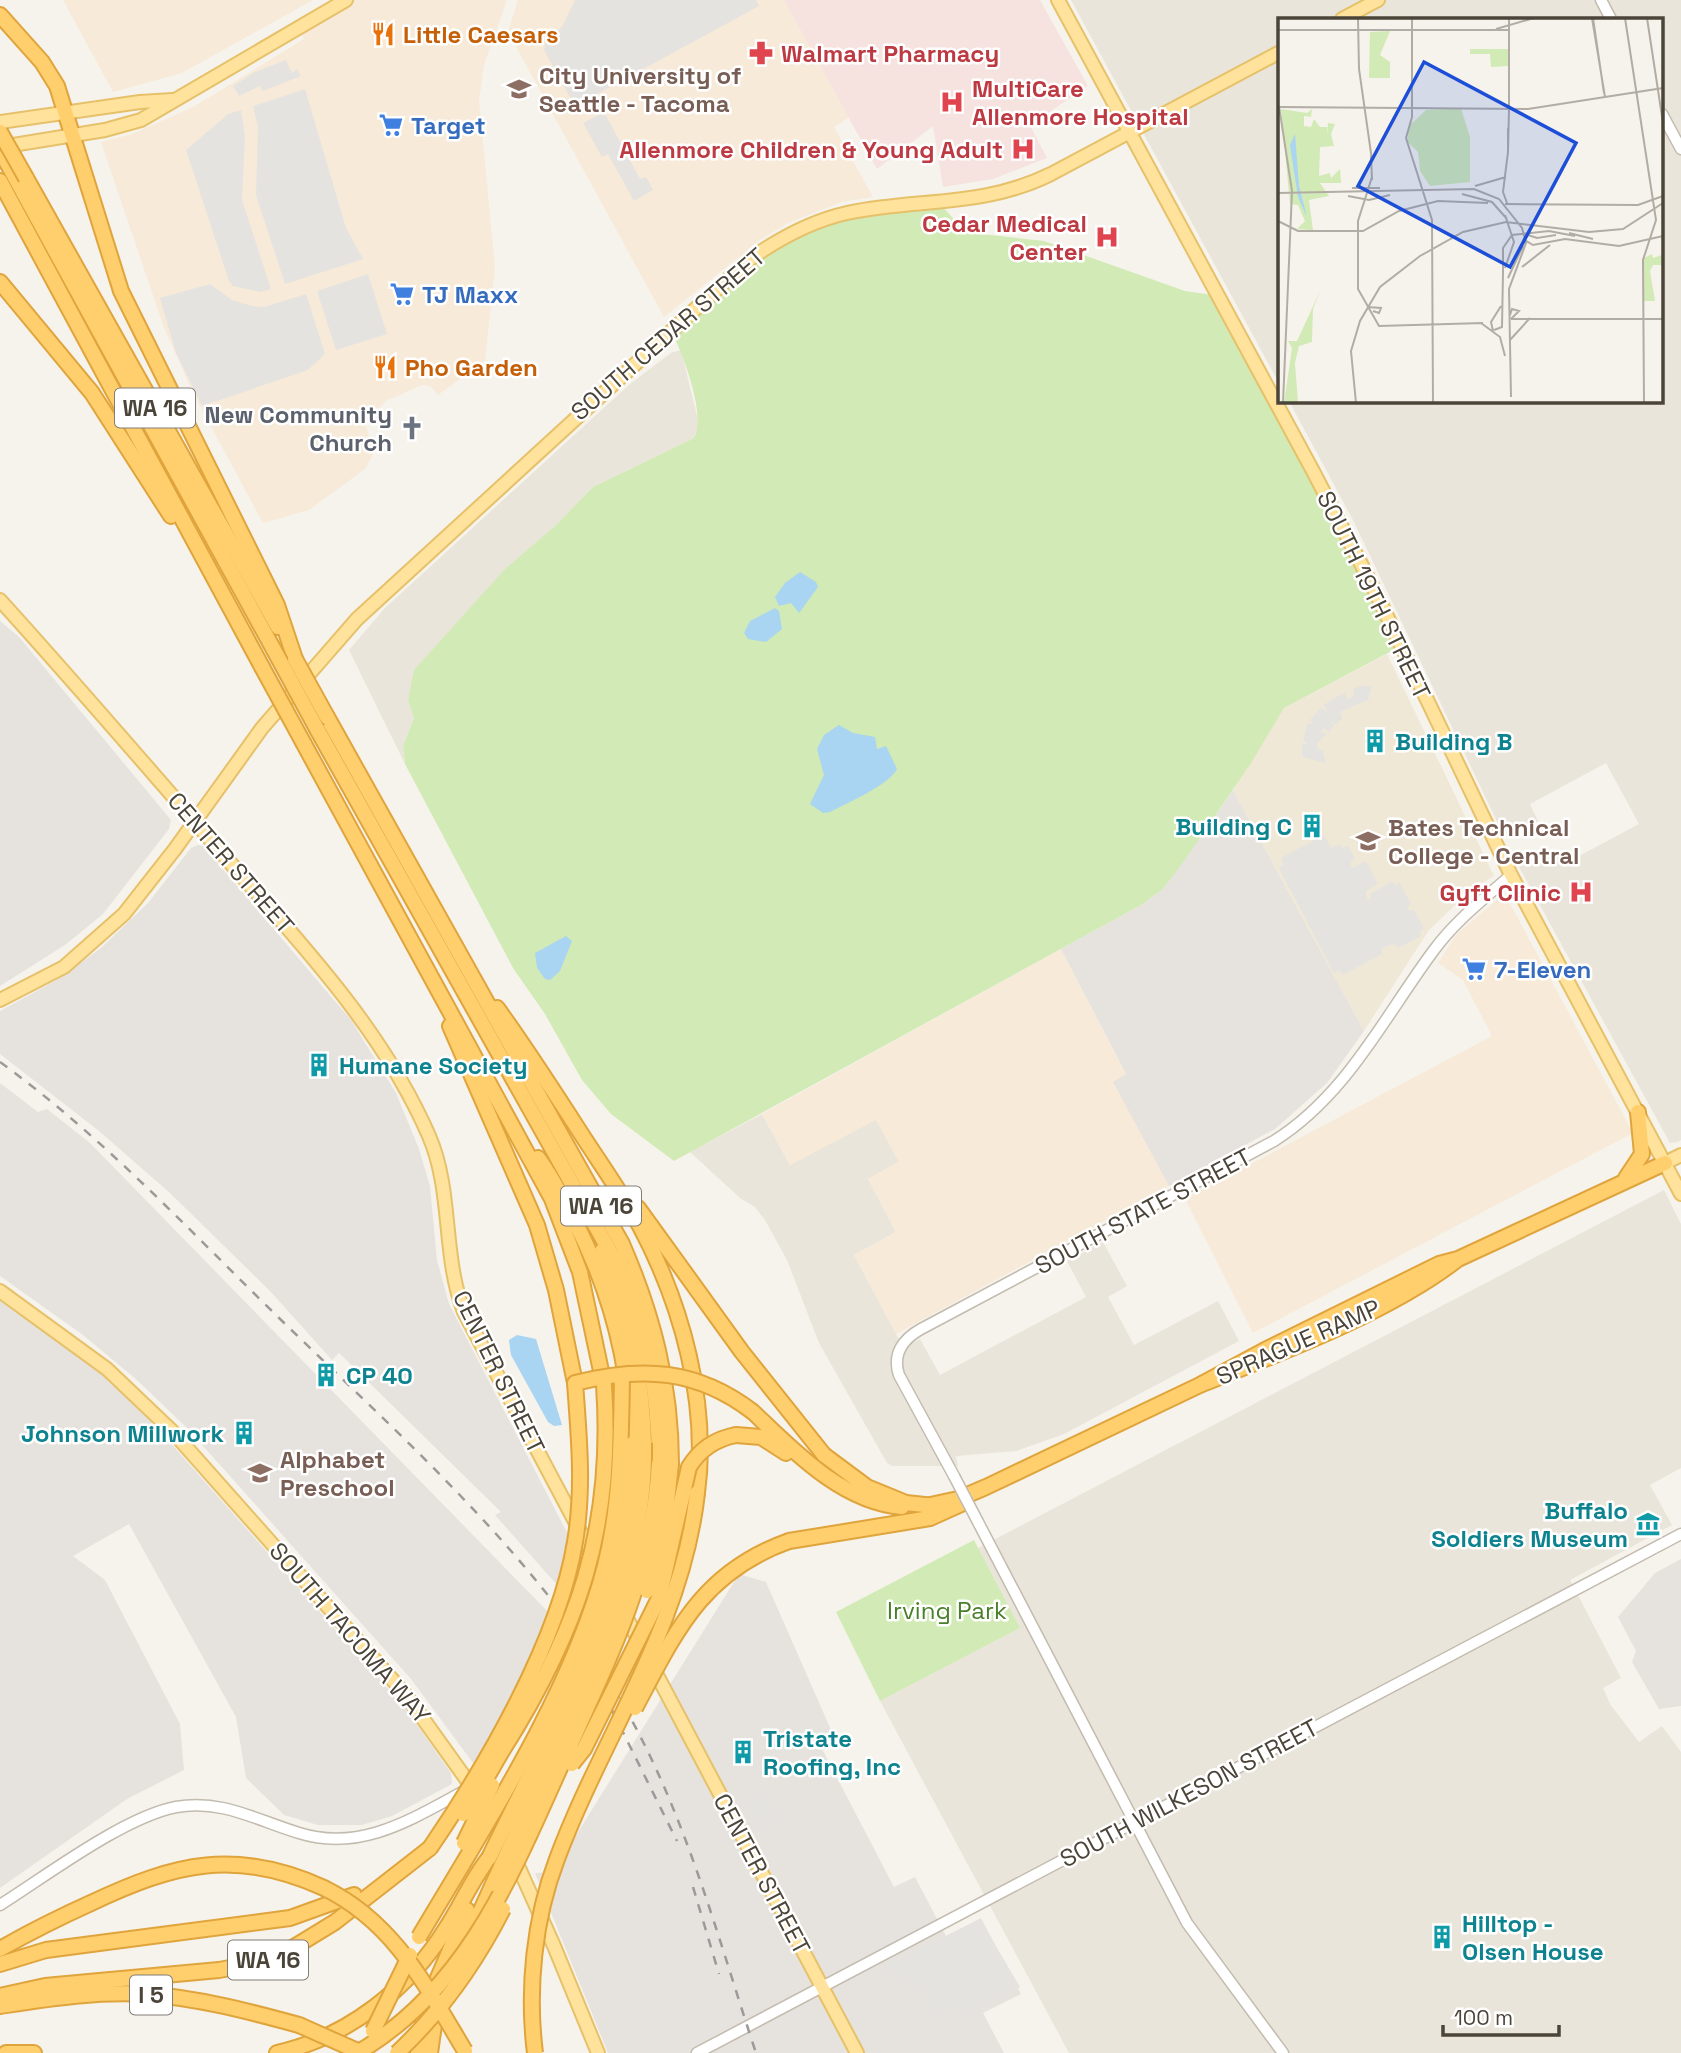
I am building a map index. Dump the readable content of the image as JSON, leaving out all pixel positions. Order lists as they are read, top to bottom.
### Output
{
  "streets": {
    "highway": ["WA 16", "SPRAGUE RAMP", "I 5"],
    "main road": [
      "SOUTH CEDAR STREET",
      "SOUTH 19TH STREET",
      "CENTER STREET",
      "SOUTH TACOMA WAY"
    ],
    "street": ["SOUTH STATE STREET", "SOUTH WILKESON STREET"]
  },
  "crossings": [
    ["SOUTH CEDAR STREET", "SOUTH 19TH STREET"],
    ["SOUTH CEDAR STREET", "CENTER STREET"],
    ["WA 16", "CENTER STREET"],
    ["SOUTH 19TH STREET", "SOUTH STATE STREET"],
    ["SOUTH 19TH STREET", "SPRAGUE RAMP"],
    ["CENTER STREET", "SOUTH WILKESON STREET"],
    ["SOUTH STATE STREET", "SOUTH WILKESON STREET"]
  ],
  "parks": ["Irving Park"],
  "places": {
    "restaurant": ["Little Caesars", "Pho Garden"],
    "pharmacy": ["Walmart Pharmacy"],
    "school or university": ["City University of Seattle - Tacoma", "Bates Technical College - Central", "Alphabet Preschool"],
    "hospital": [
      "MultiCare Allenmore Hospital",
      "Allenmore Children & Young Adult",
      "Cedar Medical Center",
      "Gyft Clinic"
    ],
    "supermarket": ["Target", "TJ Maxx", "7-Eleven"],
    "church": ["New Community Church"],
    "building": [
      "Building B",
      "Building C",
      "Humane Society",
      "CP 40",
      "Johnson Millwork",
      "Tristate Roofing, Inc",
      "Hilltop - Olsen House"
    ],
    "museum": ["Buffalo Soldiers Museum"]
  },
  "scale_bar": "100 m"
}
